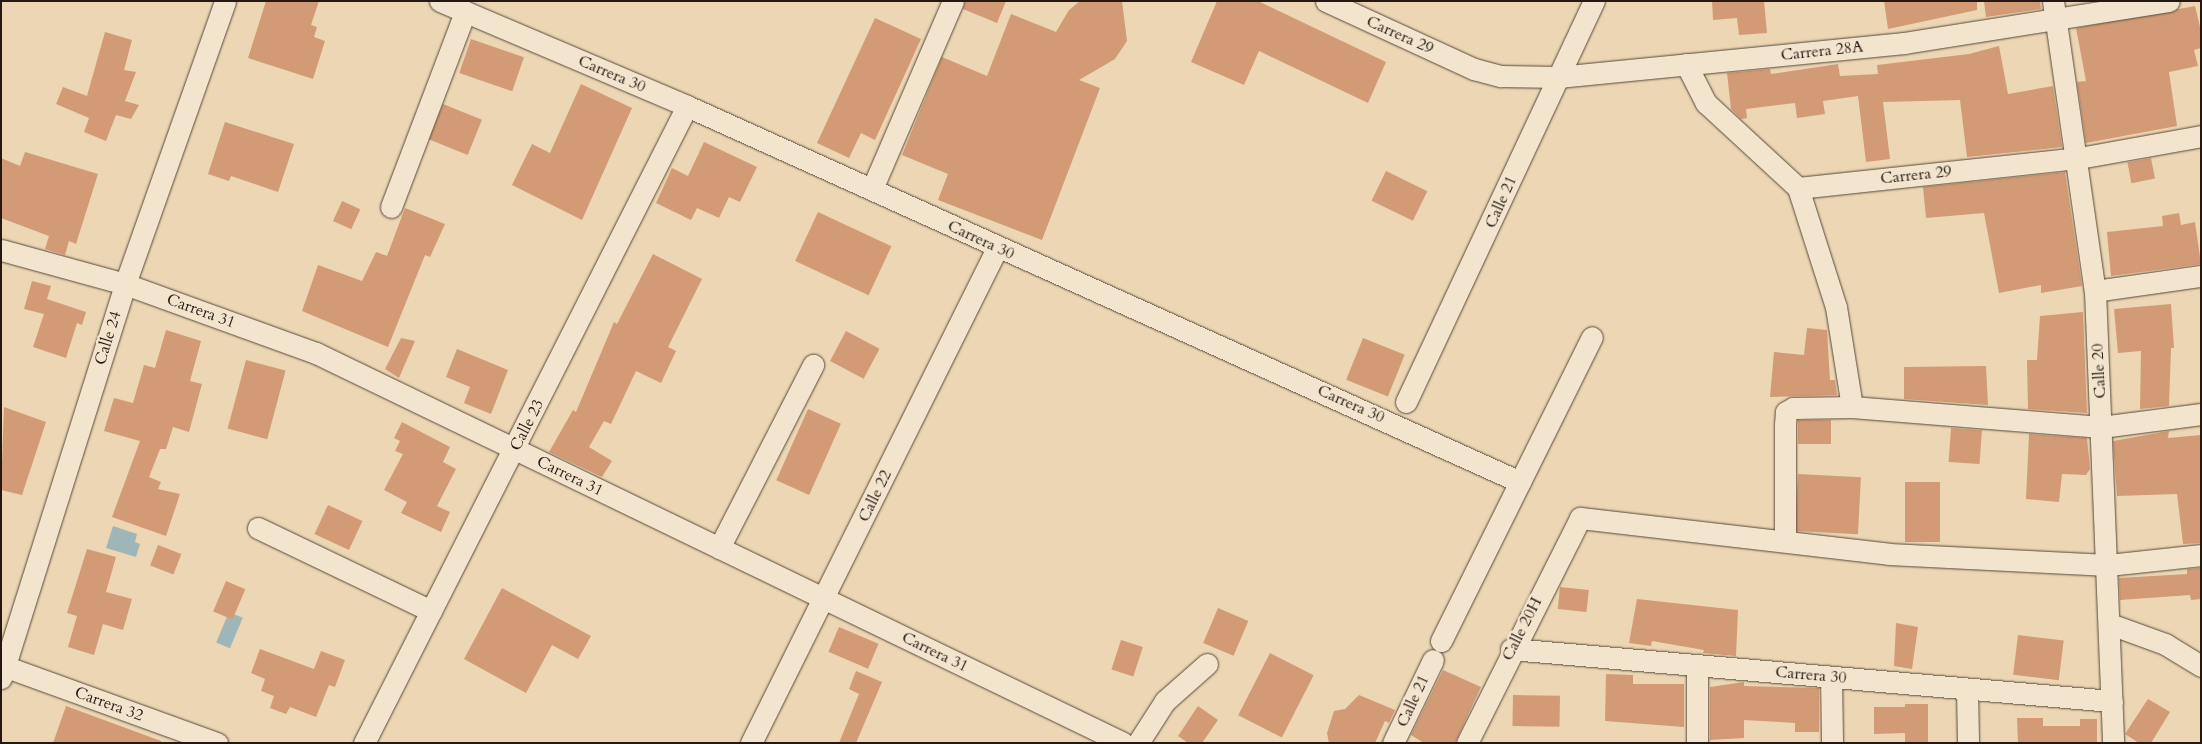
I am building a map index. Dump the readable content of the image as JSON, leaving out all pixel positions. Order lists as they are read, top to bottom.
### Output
{
  "streets": {
    "street": [
      "Carrera 29",
      "Carrera 28A",
      "Carrera 30",
      "Calle 21",
      "Carrera 31",
      "Calle 24",
      "Calle 20",
      "Calle 23",
      "Calle 22",
      "Calle 20H",
      "Carrera 32"
    ]
  },
  "crossings": [
    ["Carrera 29", "Carrera 28A"],
    ["Carrera 29", "Calle 20"],
    ["Carrera 28A", "Calle 21"],
    ["Carrera 28A", "Calle 20"],
    ["Carrera 30", "Calle 21"],
    ["Carrera 30", "Calle 20"],
    ["Carrera 30", "Calle 23"],
    ["Carrera 30", "Calle 22"],
    ["Carrera 30", "Calle 20H"],
    ["Carrera 31", "Calle 24"],
    ["Carrera 31", "Calle 23"],
    ["Carrera 31", "Calle 22"],
    ["Calle 24", "Carrera 32"]
  ]
}
